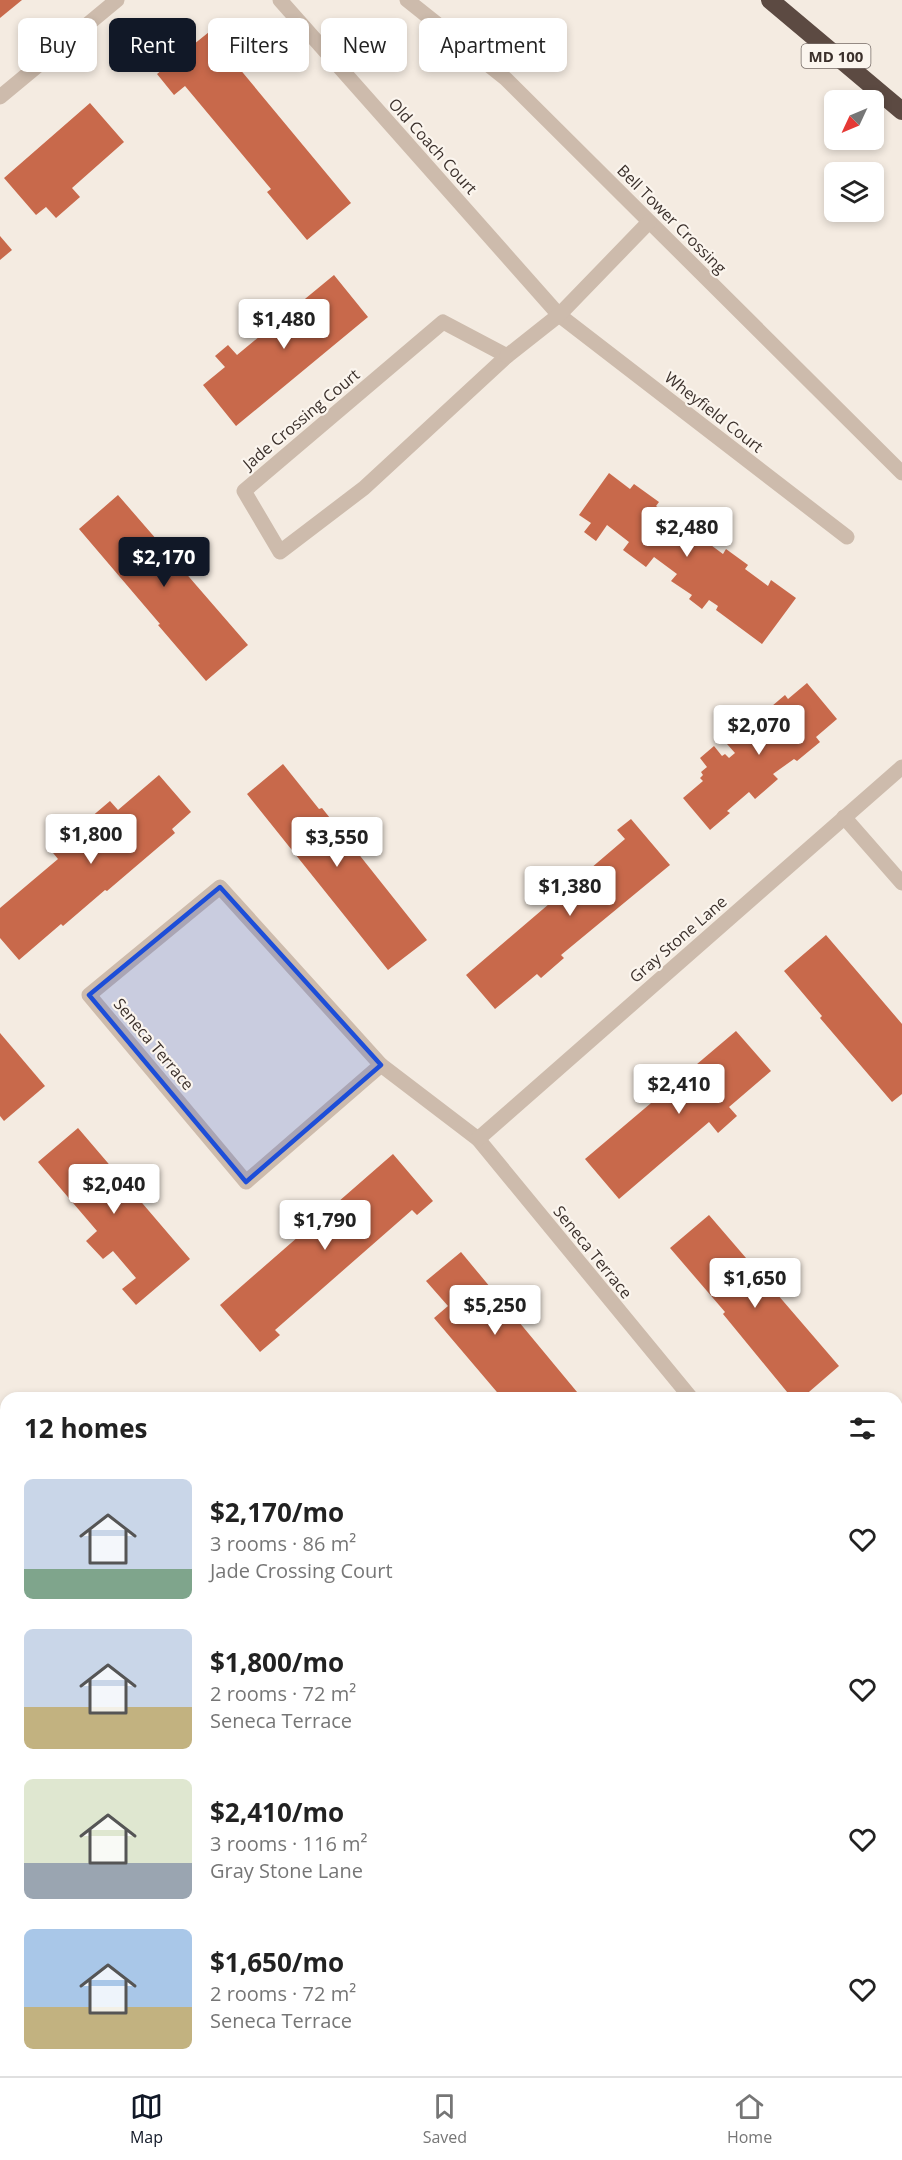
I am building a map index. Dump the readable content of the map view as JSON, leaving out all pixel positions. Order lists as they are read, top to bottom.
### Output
{
  "streets": {
    "highway": ["MD 100"],
    "street": [
      "Old Coach Court",
      "Bell Tower Crossing",
      "Wheyfield Court",
      "Jade Crossing Court",
      "Gray Stone Lane",
      "Seneca Terrace"
    ]
  },
  "crossings": [
    ["Old Coach Court", "Wheyfield Court"],
    ["Old Coach Court", "Jade Crossing Court"],
    ["Bell Tower Crossing", "Jade Crossing Court"],
    ["Wheyfield Court", "Jade Crossing Court"],
    ["Gray Stone Lane", "Seneca Terrace"]
  ],
  "north": "bottom left",
  "page": {
    "chip": [
      "Buy",
      "Rent",
      "Filters",
      "New",
      "Apartment"
    ],
    "price": [
      "$1,480",
      "$2,480",
      "$2,170",
      "$2,070",
      "$1,800",
      "$3,550",
      "$1,380",
      "$2,410",
      "$2,040",
      "$1,790",
      "$1,650",
      "$5,250"
    ],
    "heading": "12 homes",
    "list": [
      {
        "name": "$2,170/mo",
        "note": "3 rooms · 86 m² · Jade Crossing Court"
      },
      {
        "name": "$1,800/mo",
        "note": "2 rooms · 72 m² · Seneca Terrace"
      },
      {
        "name": "$2,410/mo",
        "note": "3 rooms · 116 m² · Gray Stone Lane"
      },
      {
        "name": "$1,650/mo",
        "note": "2 rooms · 72 m² · Seneca Terrace"
      }
    ],
    "tabs": ["Map", "Saved", "Home"]
  }
}
